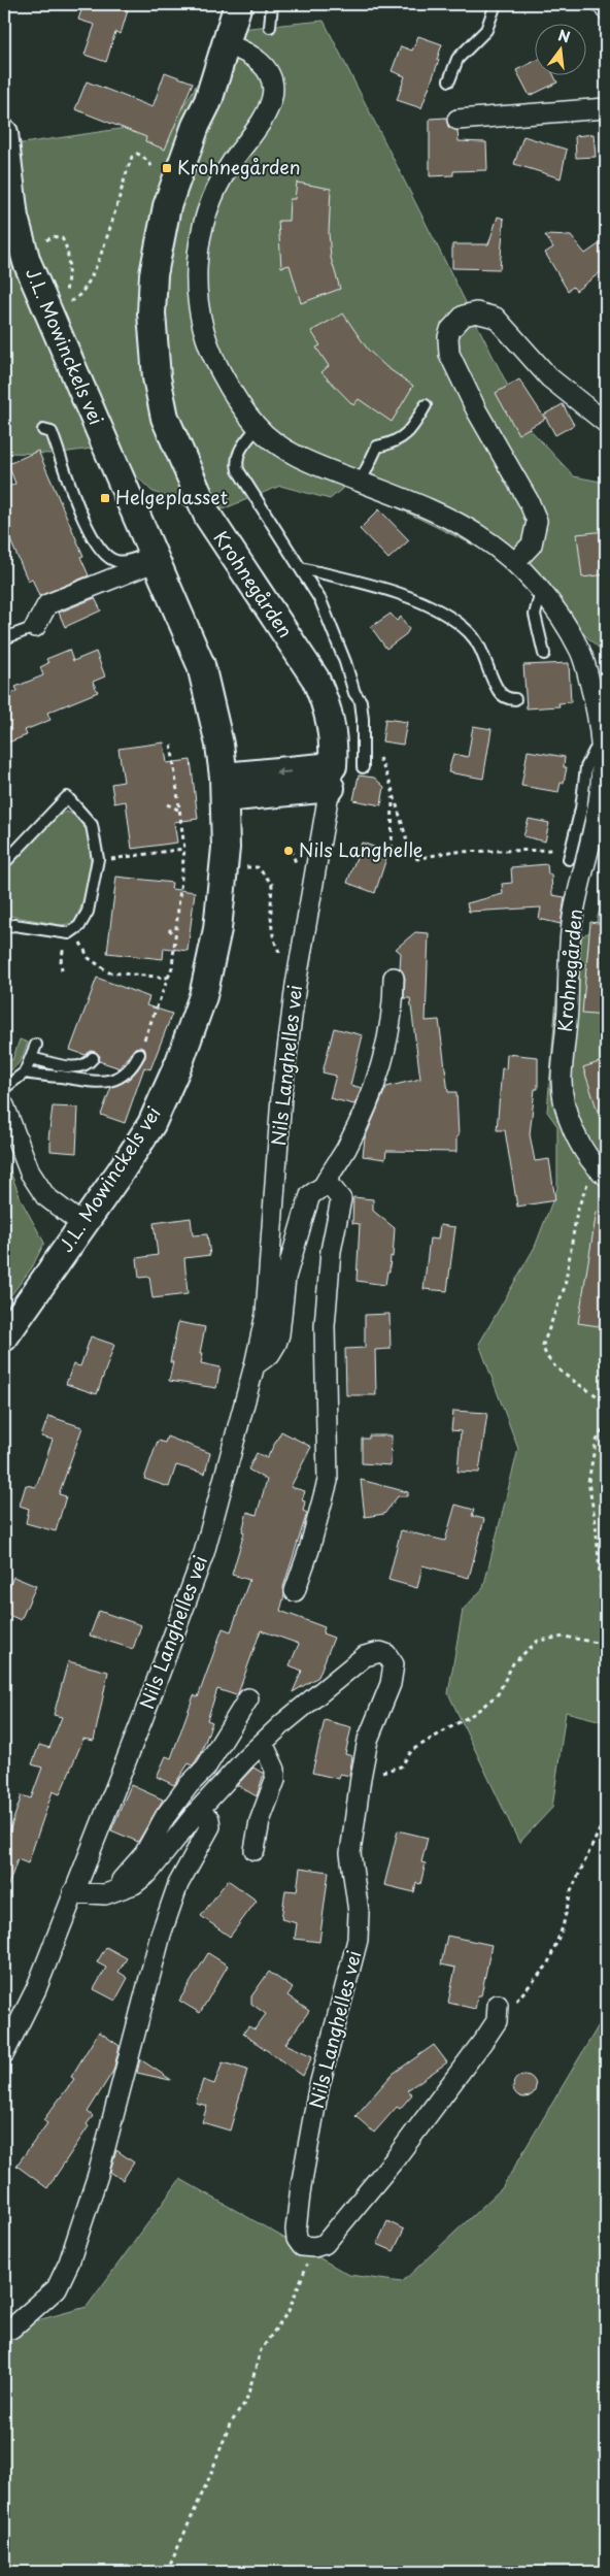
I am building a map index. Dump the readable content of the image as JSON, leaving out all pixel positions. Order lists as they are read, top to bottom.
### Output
{
  "streets": {
    "main road": ["J.L. Mowinckels vei", "Krohnegården"],
    "street": ["Nils Langhelles vei"]
  },
  "crossings": [
    ["Krohnegården", "Nils Langhelles vei"]
  ],
  "places": {
    "transit": ["Krohnegården", "Helgeplasset"],
    "other": ["Nils Langhelle"]
  },
  "north": "top"
}
